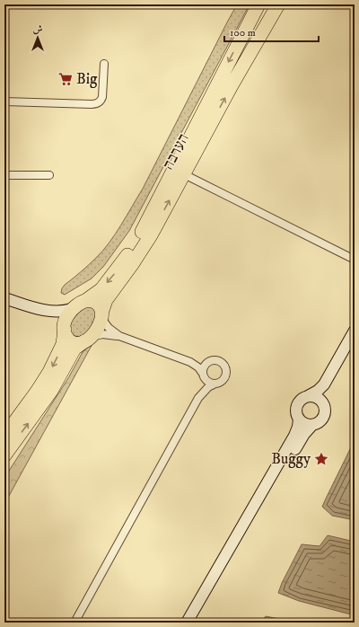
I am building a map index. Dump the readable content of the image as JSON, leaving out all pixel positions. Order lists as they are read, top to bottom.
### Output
{
  "streets": {
    "highway": ["הערבה"]
  },
  "places": {
    "supermarket": ["Big"],
    "place": ["Buggy"]
  },
  "scale_bar": "100 m",
  "north": "top"
}
